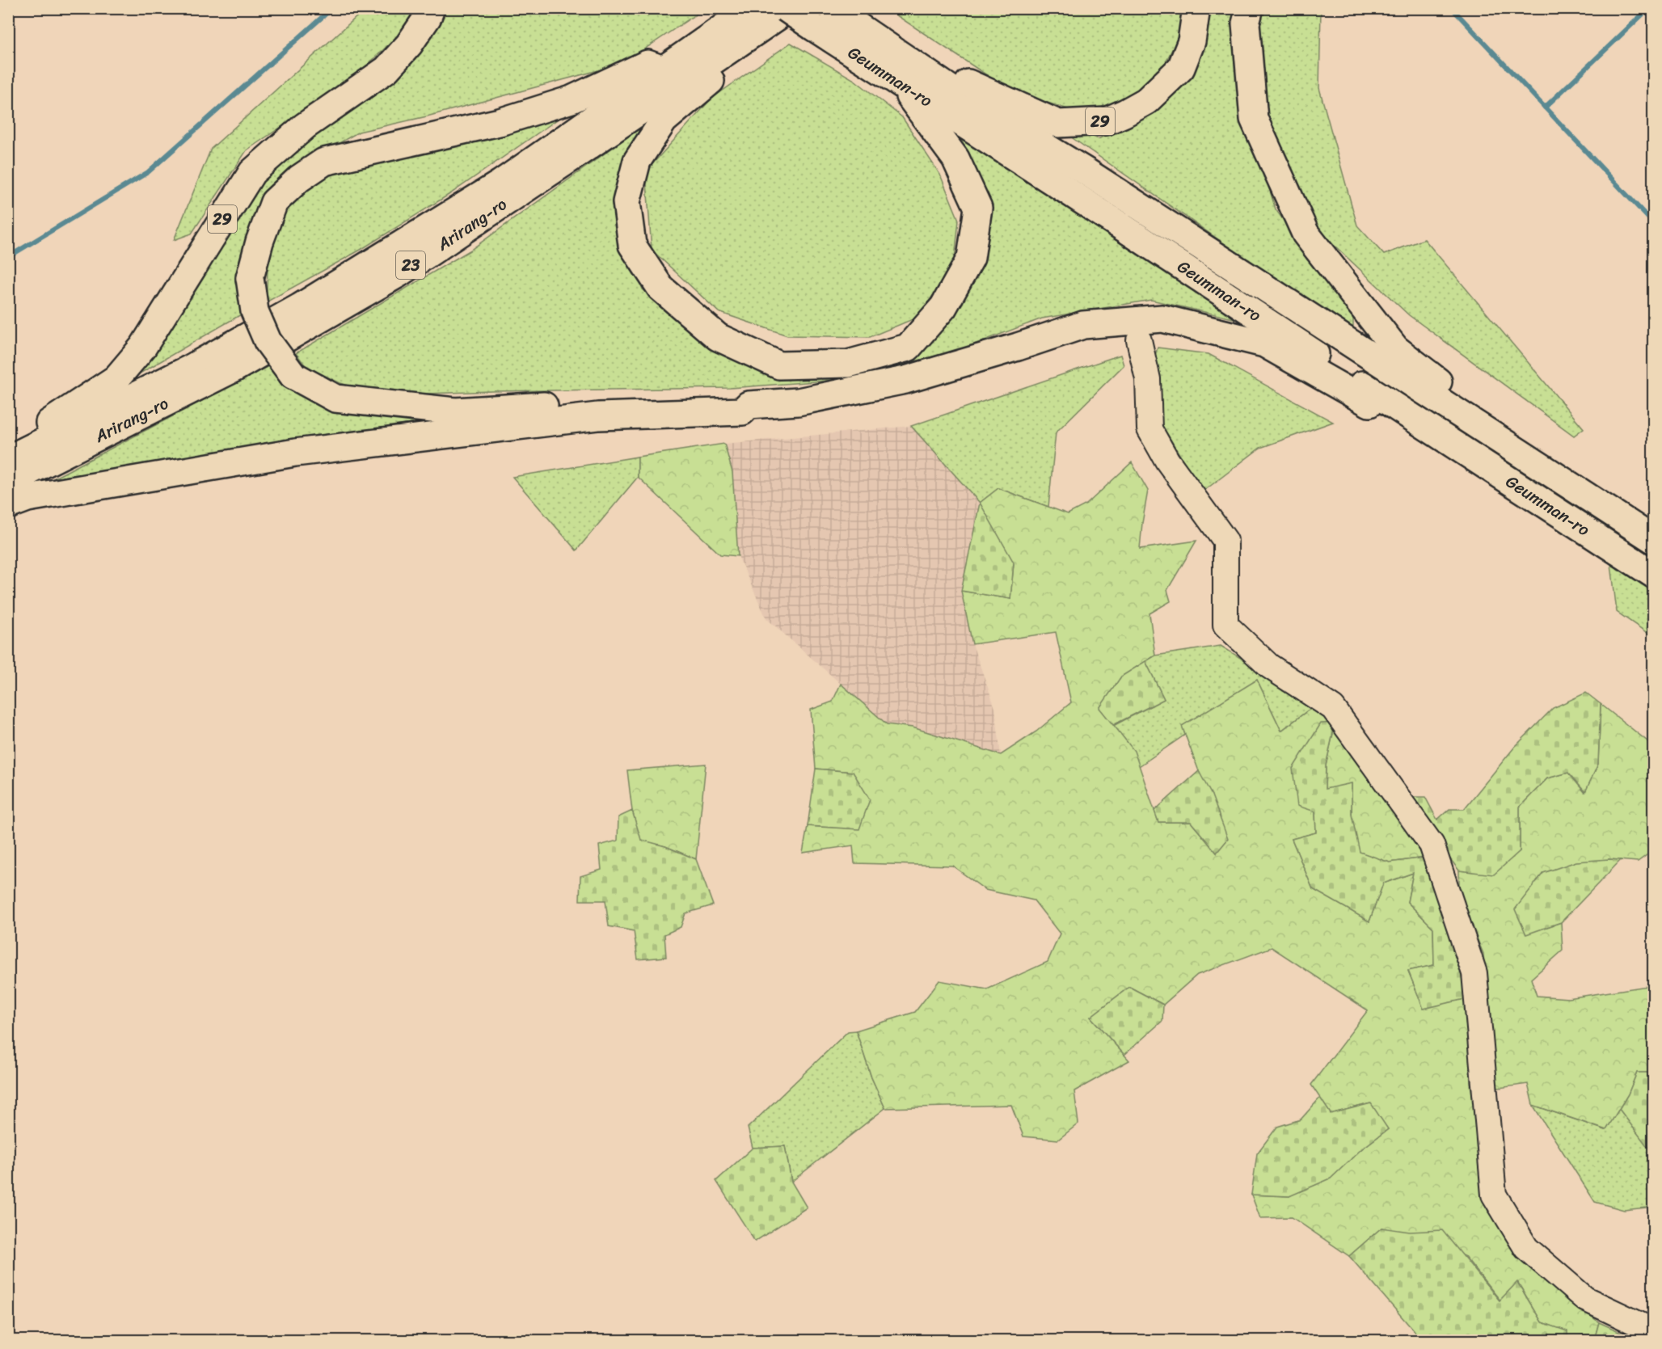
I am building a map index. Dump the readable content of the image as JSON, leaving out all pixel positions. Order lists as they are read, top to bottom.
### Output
{
  "streets": {
    "highway": [
      "Geumman-ro",
      "29",
      "Arirang-ro",
      "23"
    ]
  },
  "crossings": [
    ["Geumman-ro", "29"],
    ["29", "Arirang-ro"]
  ]
}
